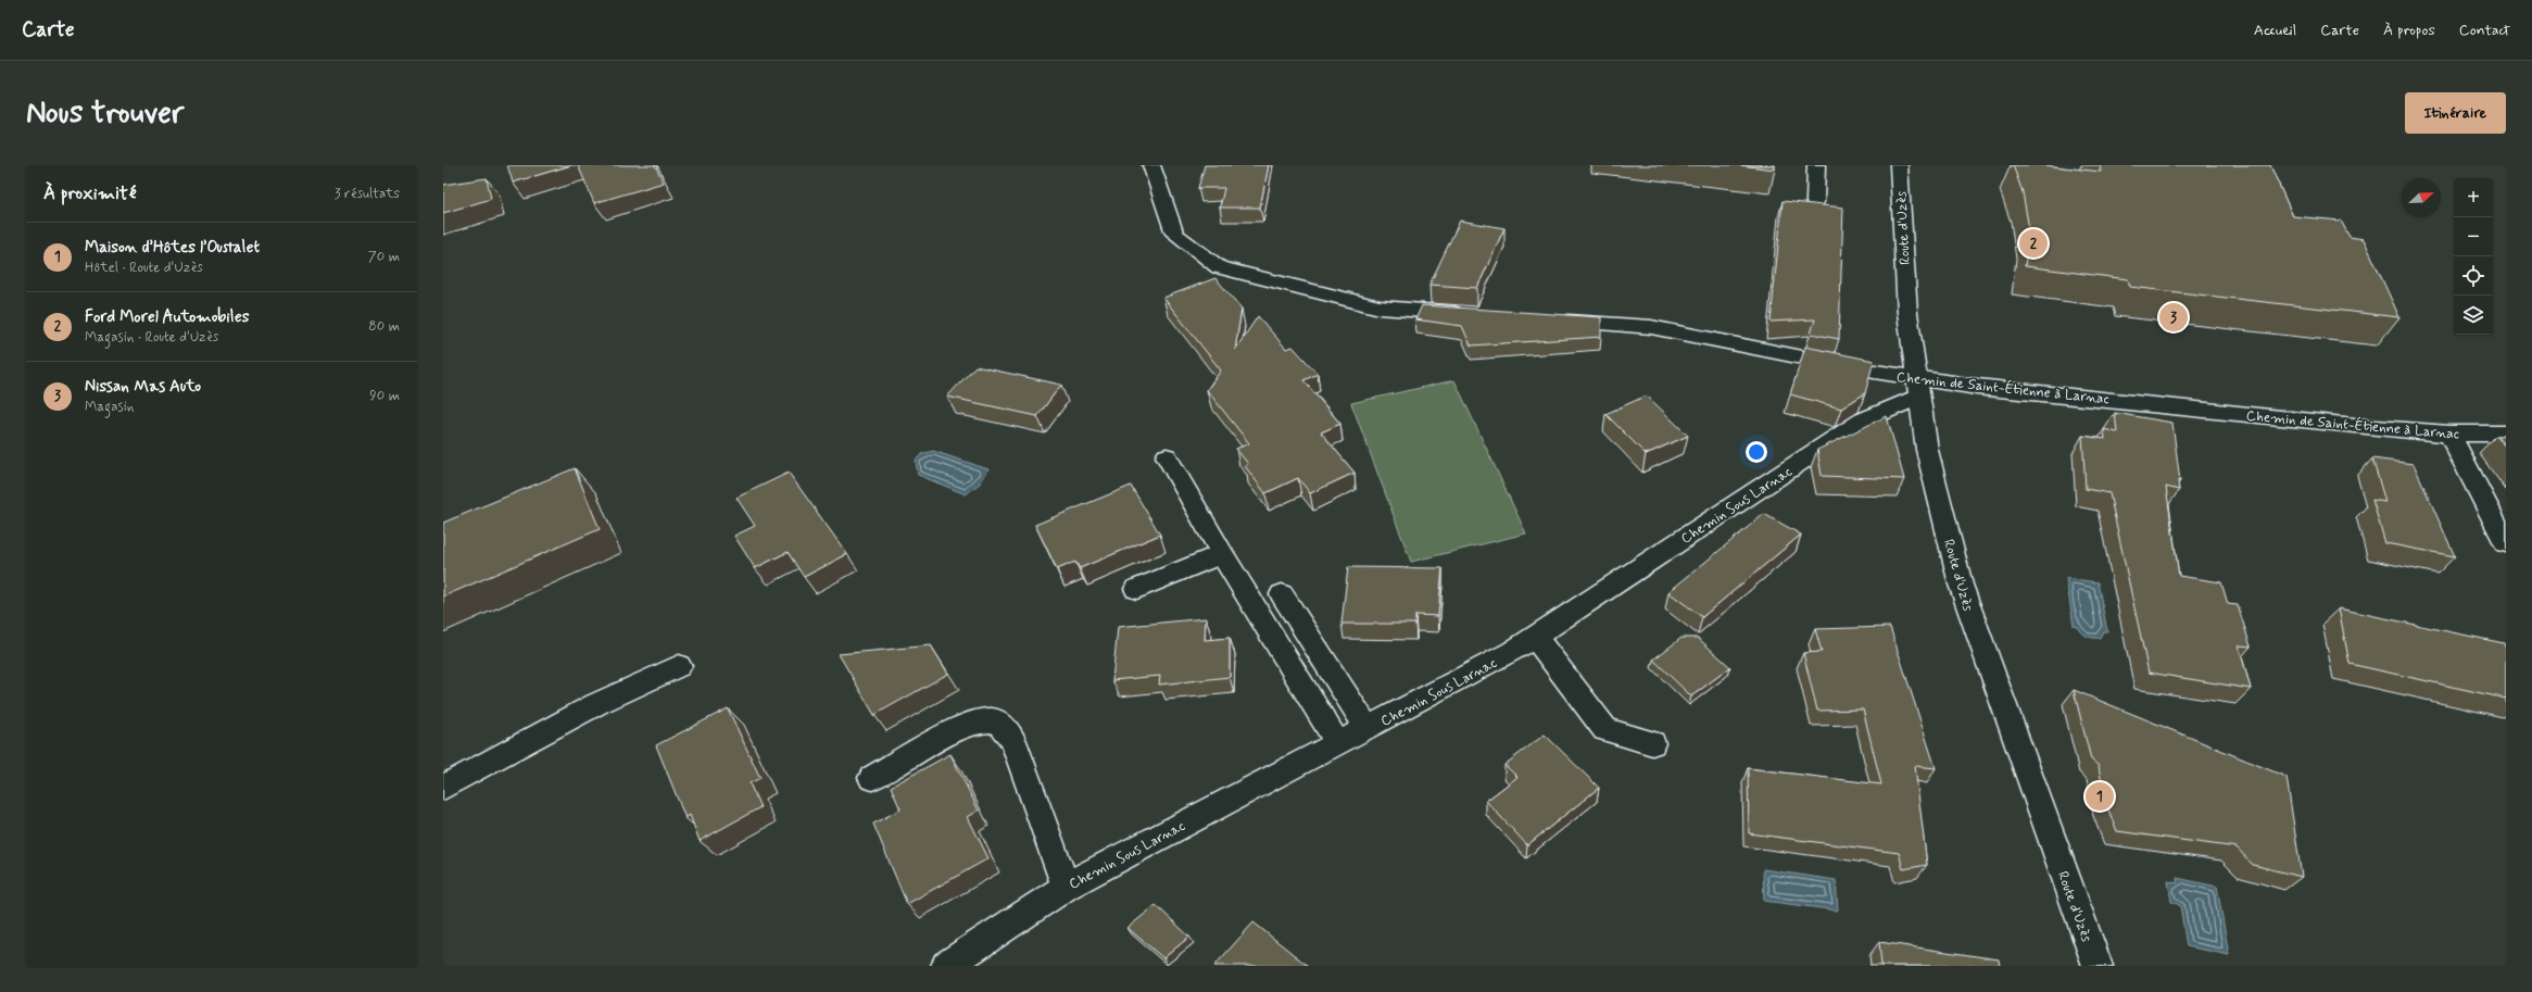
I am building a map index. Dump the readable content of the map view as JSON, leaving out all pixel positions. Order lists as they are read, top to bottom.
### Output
{
  "streets": {
    "main road": ["Route d'Uzès", "Chemin de Saint-Étienne à Larnac", "Chemin Sous Larnac"]
  },
  "crossings": [
    ["Route d'Uzès", "Chemin de Saint-Étienne à Larnac"],
    ["Route d'Uzès", "Chemin Sous Larnac"],
    ["Chemin de Saint-Étienne à Larnac", "Chemin Sous Larnac"]
  ],
  "north": "top right",
  "page": {
    "header": "Carte",
    "nav": [
      "Accueil",
      "Carte",
      "À propos",
      "Contact"
    ],
    "buttons": "Itinéraire",
    "title": "Nous trouver",
    "heading": ["À proximité", "3 résultats"],
    "map_buttons": ["+", "−"],
    "list": [
      {
        "mark": "1",
        "name": "Maison d’Hôtes l’Oustalet",
        "note": "Hôtel · Route d'Uzès",
        "value": "70 m"
      },
      {
        "mark": "2",
        "name": "Ford Morel Automobiles",
        "note": "Magasin · Route d'Uzès",
        "value": "80 m"
      },
      {
        "mark": "3",
        "name": "Nissan Mas Auto",
        "note": "Magasin",
        "value": "90 m"
      }
    ],
    "pins": ["2", "3", "1"]
  }
}
